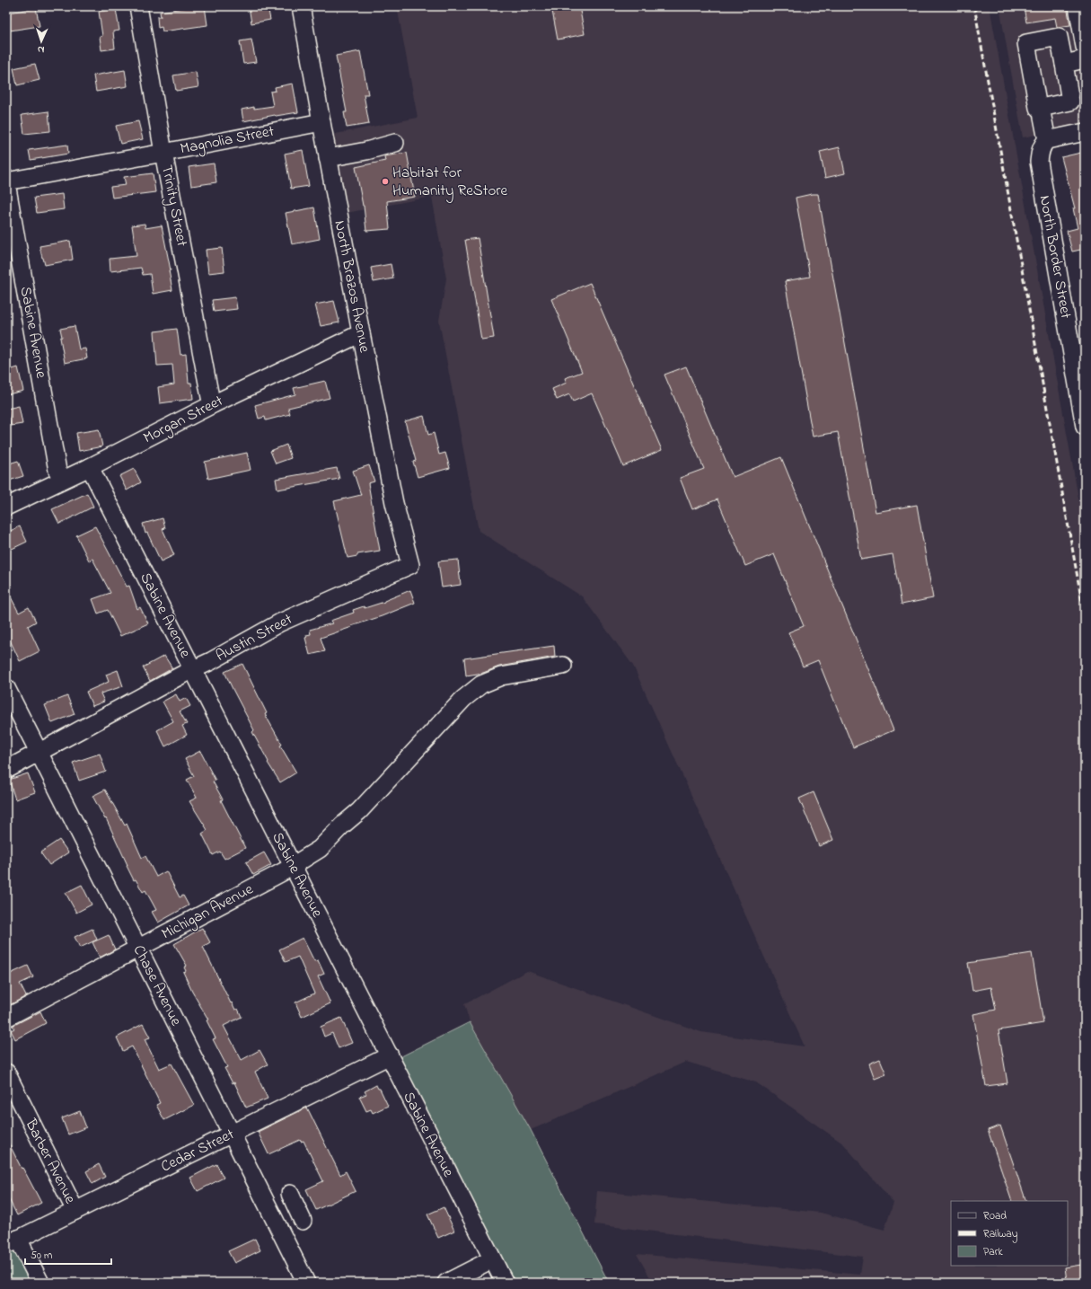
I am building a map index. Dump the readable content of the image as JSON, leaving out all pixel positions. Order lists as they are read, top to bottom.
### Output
{
  "streets": {
    "street": [
      "Magnolia Street",
      "Trinity Street",
      "North Border Street",
      "North Brazos Avenue",
      "Sabine Avenue",
      "Morgan Street",
      "Austin Street",
      "Michigan Avenue",
      "Chase Avenue",
      "Cedar Street",
      "Barber Avenue"
    ]
  },
  "crossings": [
    ["Magnolia Street", "Trinity Street"],
    ["Magnolia Street", "North Brazos Avenue"],
    ["Magnolia Street", "Sabine Avenue"],
    ["Trinity Street", "Morgan Street"],
    ["North Brazos Avenue", "Morgan Street"],
    ["North Brazos Avenue", "Austin Street"],
    ["Sabine Avenue", "Morgan Street"],
    ["Sabine Avenue", "Austin Street"],
    ["Sabine Avenue", "Michigan Avenue"],
    ["Sabine Avenue", "Cedar Street"],
    ["Austin Street", "Chase Avenue"],
    ["Michigan Avenue", "Chase Avenue"],
    ["Chase Avenue", "Cedar Street"],
    ["Cedar Street", "Barber Avenue"]
  ],
  "places": ["Habitat for Humanity ReStore"],
  "legend": ["Road", "Railway", "Park"],
  "scale_bar": "50 m",
  "north": "bottom"
}
